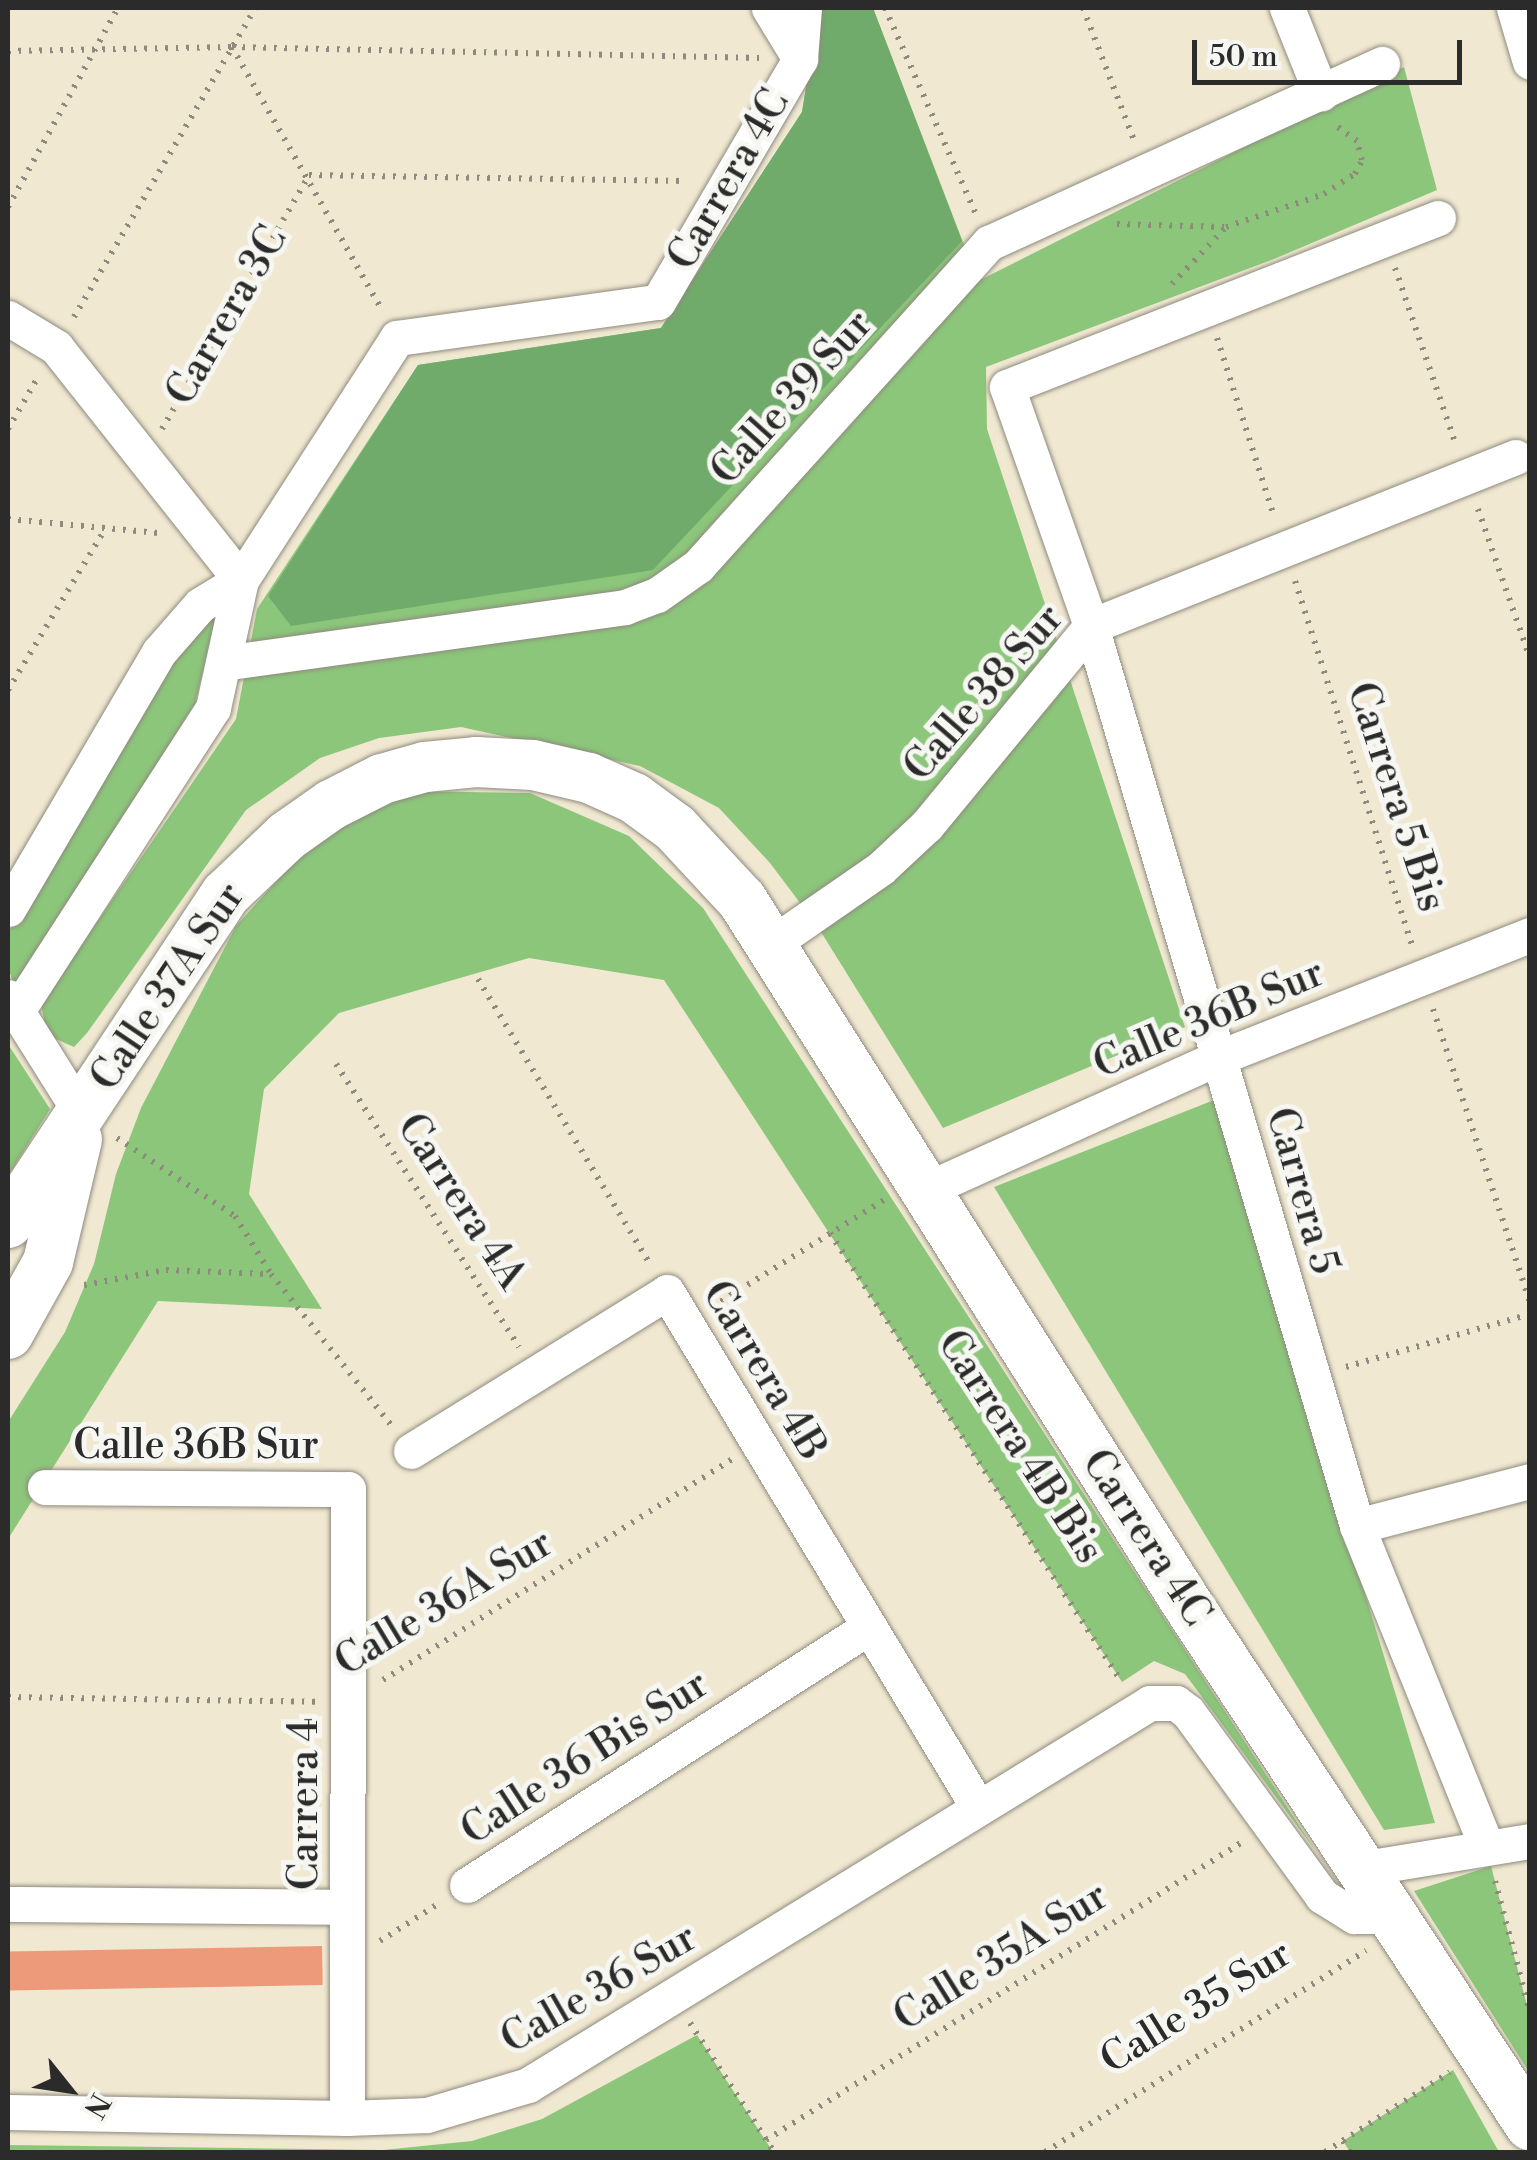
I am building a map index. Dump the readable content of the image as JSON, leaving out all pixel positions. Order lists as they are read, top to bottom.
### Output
{
  "streets": {
    "main road": ["Carrera 4C", "Calle 37A Sur"],
    "street": [
      "Calle 39 Sur",
      "Calle 38 Sur",
      "Calle 36B Sur",
      "Carrera 5",
      "Carrera 4B",
      "Calle 36 Bis Sur",
      "Carrera 4",
      "Calle 36 Sur"
    ],
    "path": [
      "Carrera 3C",
      "Carrera 5 Bis",
      "Carrera 4A",
      "Carrera 4B Bis",
      "Calle 36A Sur",
      "Calle 35A Sur",
      "Calle 35 Sur"
    ]
  },
  "crossings": [
    ["Carrera 4C", "Calle 38 Sur"],
    ["Carrera 4C", "Calle 37A Sur"],
    ["Carrera 4C", "Calle 36B Sur"],
    ["Carrera 4C", "Calle 35 Sur"],
    ["Calle 38 Sur", "Carrera 5 Bis"],
    ["Calle 38 Sur", "Calle 37A Sur"],
    ["Calle 38 Sur", "Carrera 5"],
    ["Carrera 5 Bis", "Calle 36B Sur"],
    ["Carrera 5 Bis", "Carrera 5"],
    ["Calle 36B Sur", "Carrera 5"],
    ["Calle 36B Sur", "Carrera 4"],
    ["Carrera 4B", "Calle 36A Sur"],
    ["Carrera 4B", "Calle 36 Bis Sur"],
    ["Carrera 4B", "Calle 36 Sur"],
    ["Carrera 4B Bis", "Calle 36 Sur"],
    ["Calle 36A Sur", "Carrera 4"],
    ["Calle 36 Bis Sur", "Carrera 4"],
    ["Carrera 4", "Calle 36 Sur"]
  ],
  "scale_bar": "50 m",
  "north": "bottom right"
}
